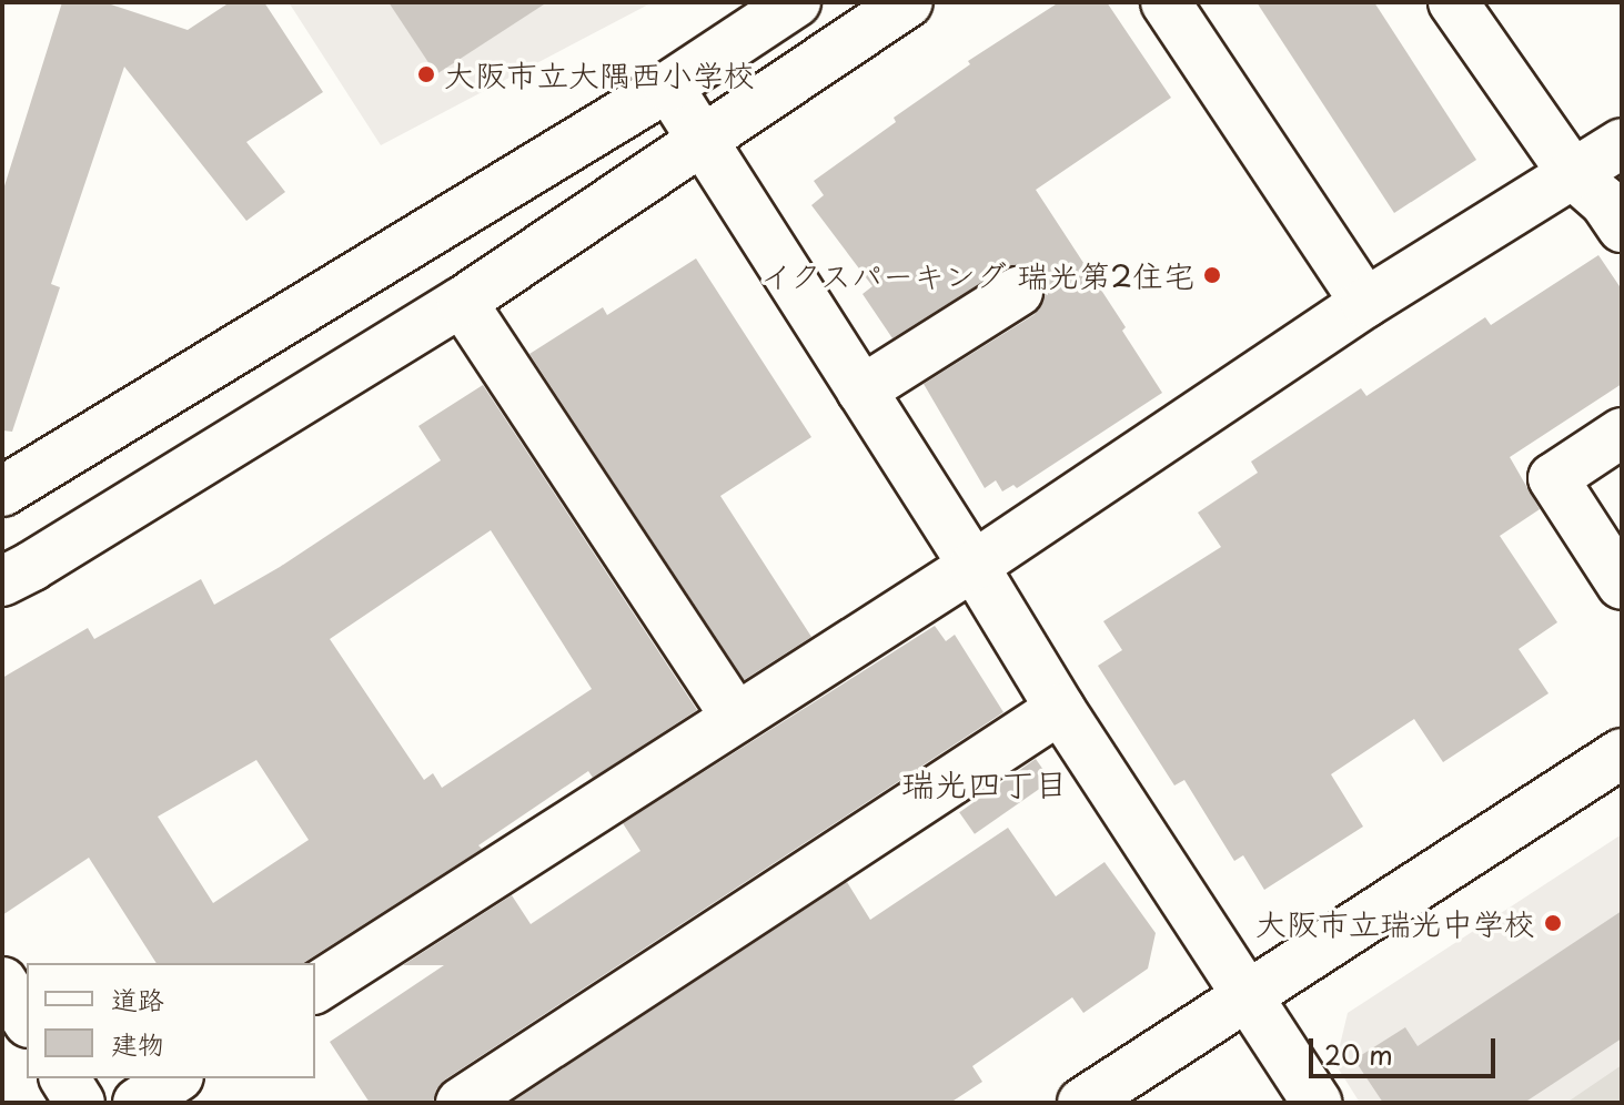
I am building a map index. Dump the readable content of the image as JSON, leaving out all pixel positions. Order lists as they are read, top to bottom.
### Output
{
  "districts": ["瑞光四丁目"],
  "places": ["大阪市立大隅西小学校", "イクスパーキング 瑞光第2住宅", "大阪市立瑞光中学校"],
  "legend": ["道路", "建物"],
  "scale_bar": "20 m"
}
